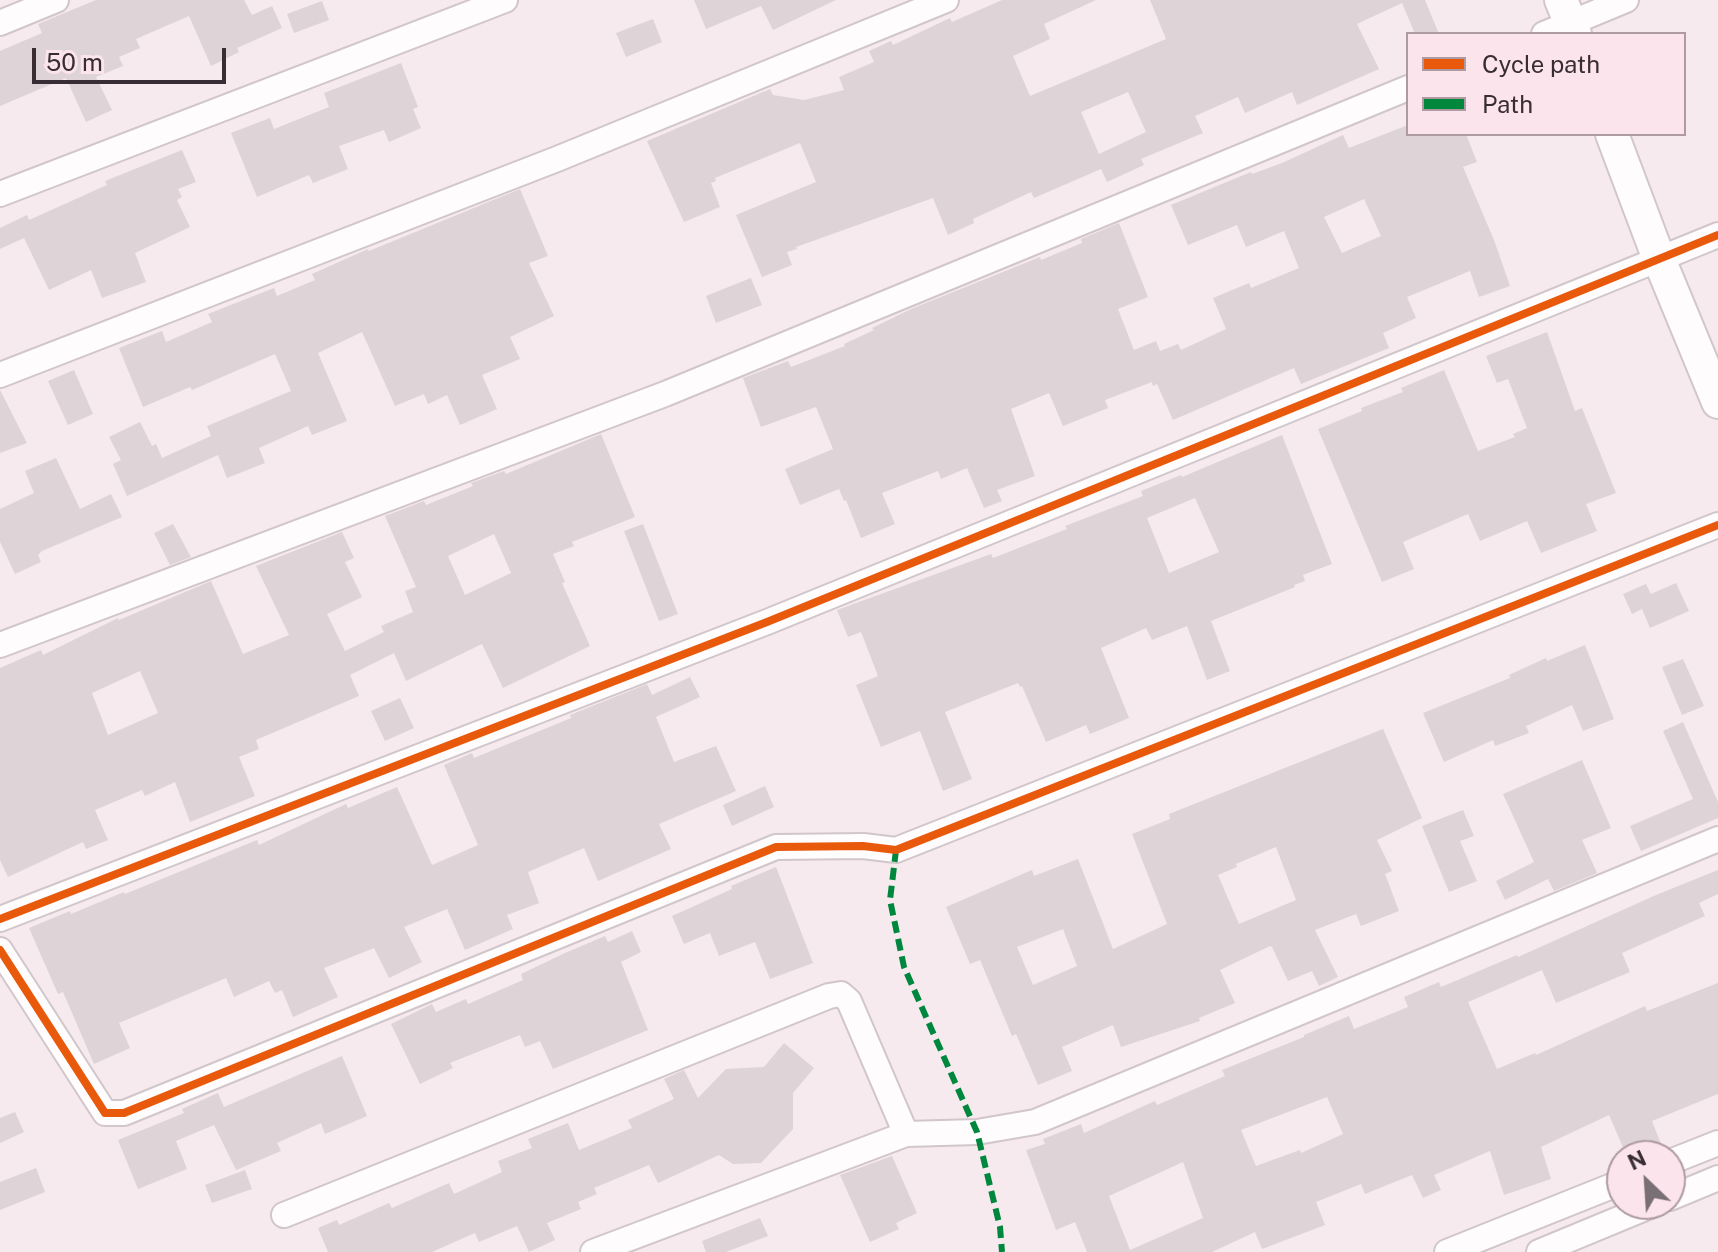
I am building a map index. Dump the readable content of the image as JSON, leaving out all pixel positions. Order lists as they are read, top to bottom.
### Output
{
  "legend": ["Cycle path", "Path"],
  "scale_bar": "50 m",
  "north": "top left"
}
